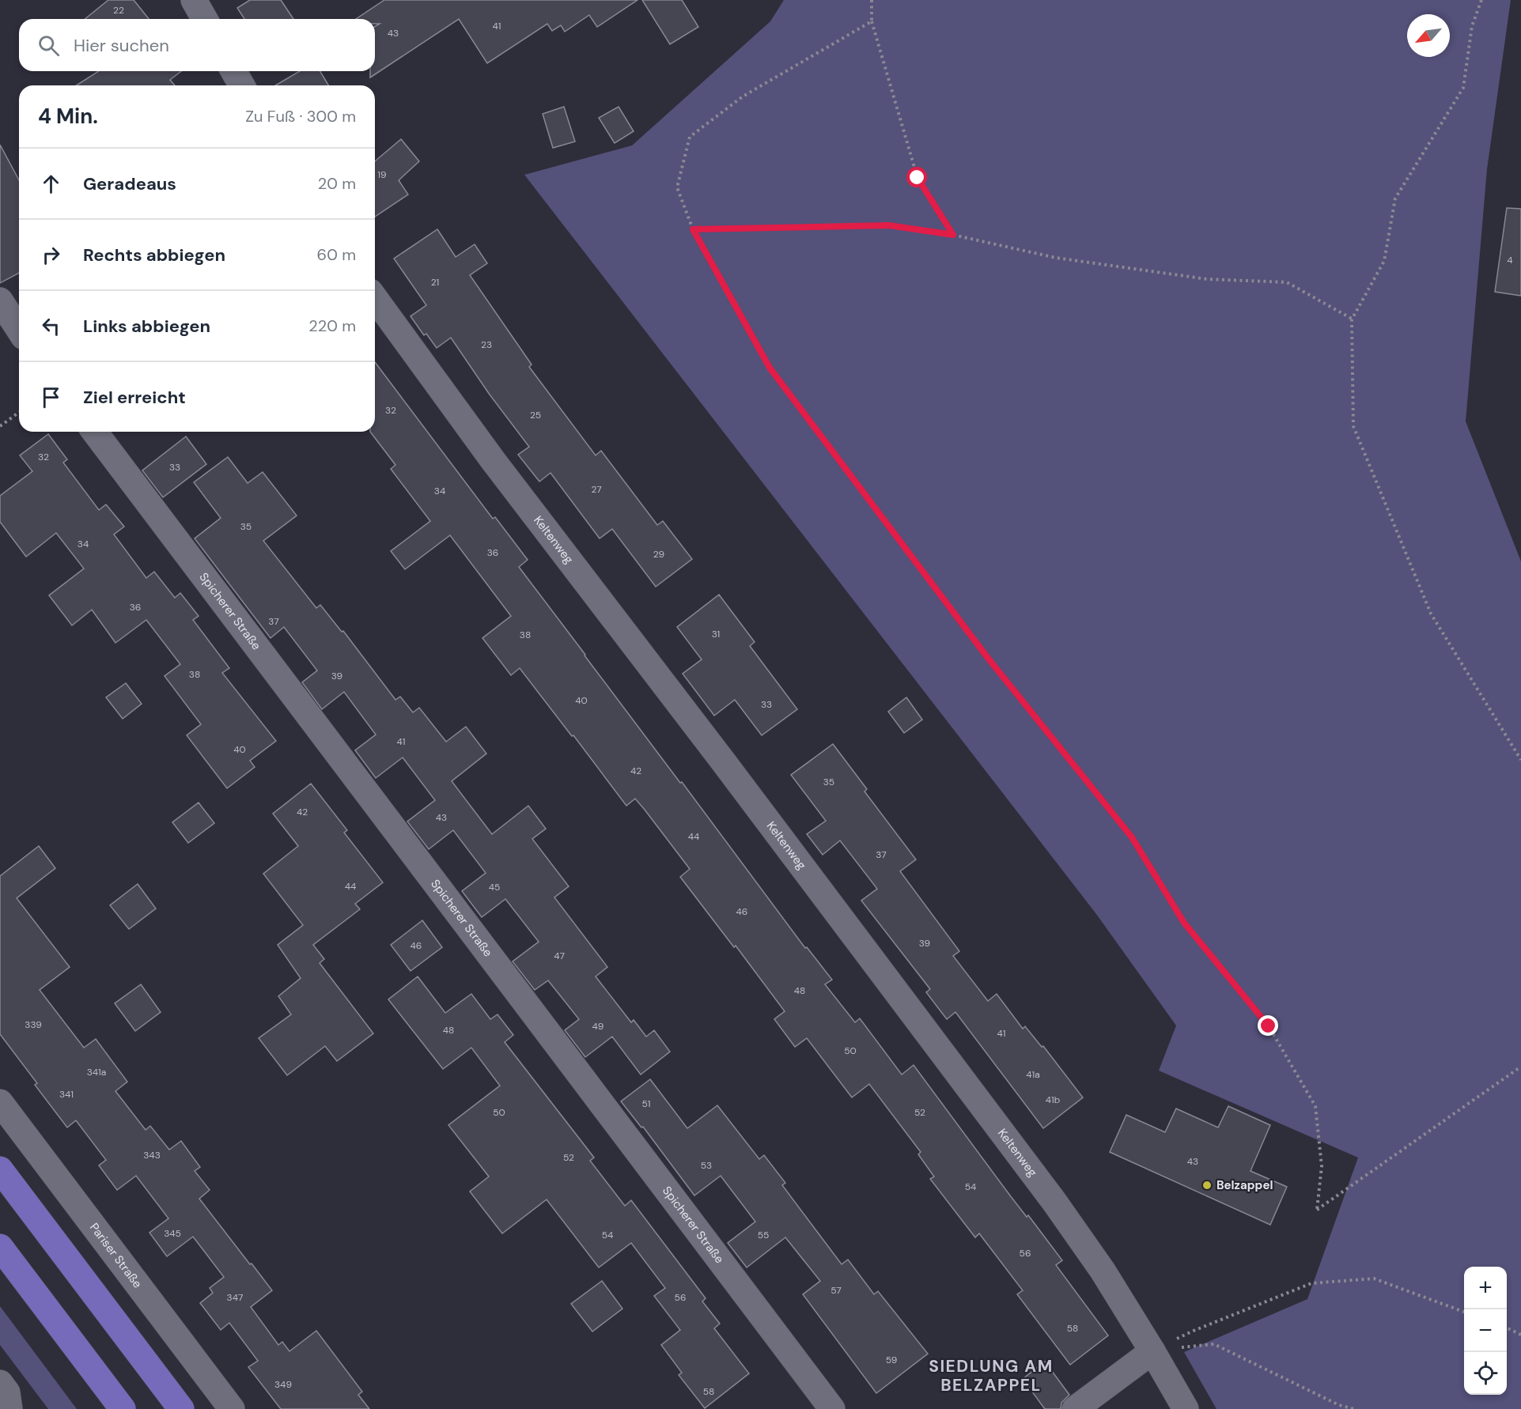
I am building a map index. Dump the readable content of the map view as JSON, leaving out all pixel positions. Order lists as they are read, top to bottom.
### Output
{
  "streets": {
    "street": ["Keltenweg", "Spicherer Straße", "Pariser Straße"]
  },
  "districts": ["SIEDLUNG AM BELZAPPEL"],
  "places": ["Belzappel"],
  "house_numbers": [
    "22",
    "41",
    "43",
    "19",
    "4",
    "21",
    "23",
    "32",
    "25",
    "32",
    "33",
    "27",
    "34",
    "35",
    "34",
    "36",
    "29",
    "36",
    "37",
    "31",
    "38",
    "38",
    "39",
    "40",
    "33",
    "41",
    "40",
    "42",
    "35",
    "42",
    "43",
    "44",
    "37",
    "44",
    "45",
    "46",
    "39",
    "46",
    "47",
    "48",
    "339",
    "49",
    "48",
    "41",
    "50",
    "341a",
    "41a",
    "341",
    "41b",
    "51",
    "50",
    "52",
    "343",
    "52",
    "43",
    "53",
    "54",
    "345",
    "54",
    "55",
    "56",
    "57",
    "347",
    "56",
    "58",
    "59",
    "349",
    "58"
  ],
  "north": "bottom left",
  "page": {
    "search": "Hier suchen",
    "heading": ["4 Min.", "Zu Fuß · 300 m"],
    "list": [
      ["Geradeaus", "20 m"],
      ["Rechts abbiegen", "60 m"],
      ["Links abbiegen", "220 m"],
      "Ziel erreicht"
    ],
    "map_buttons": ["+", "−"]
  }
}
